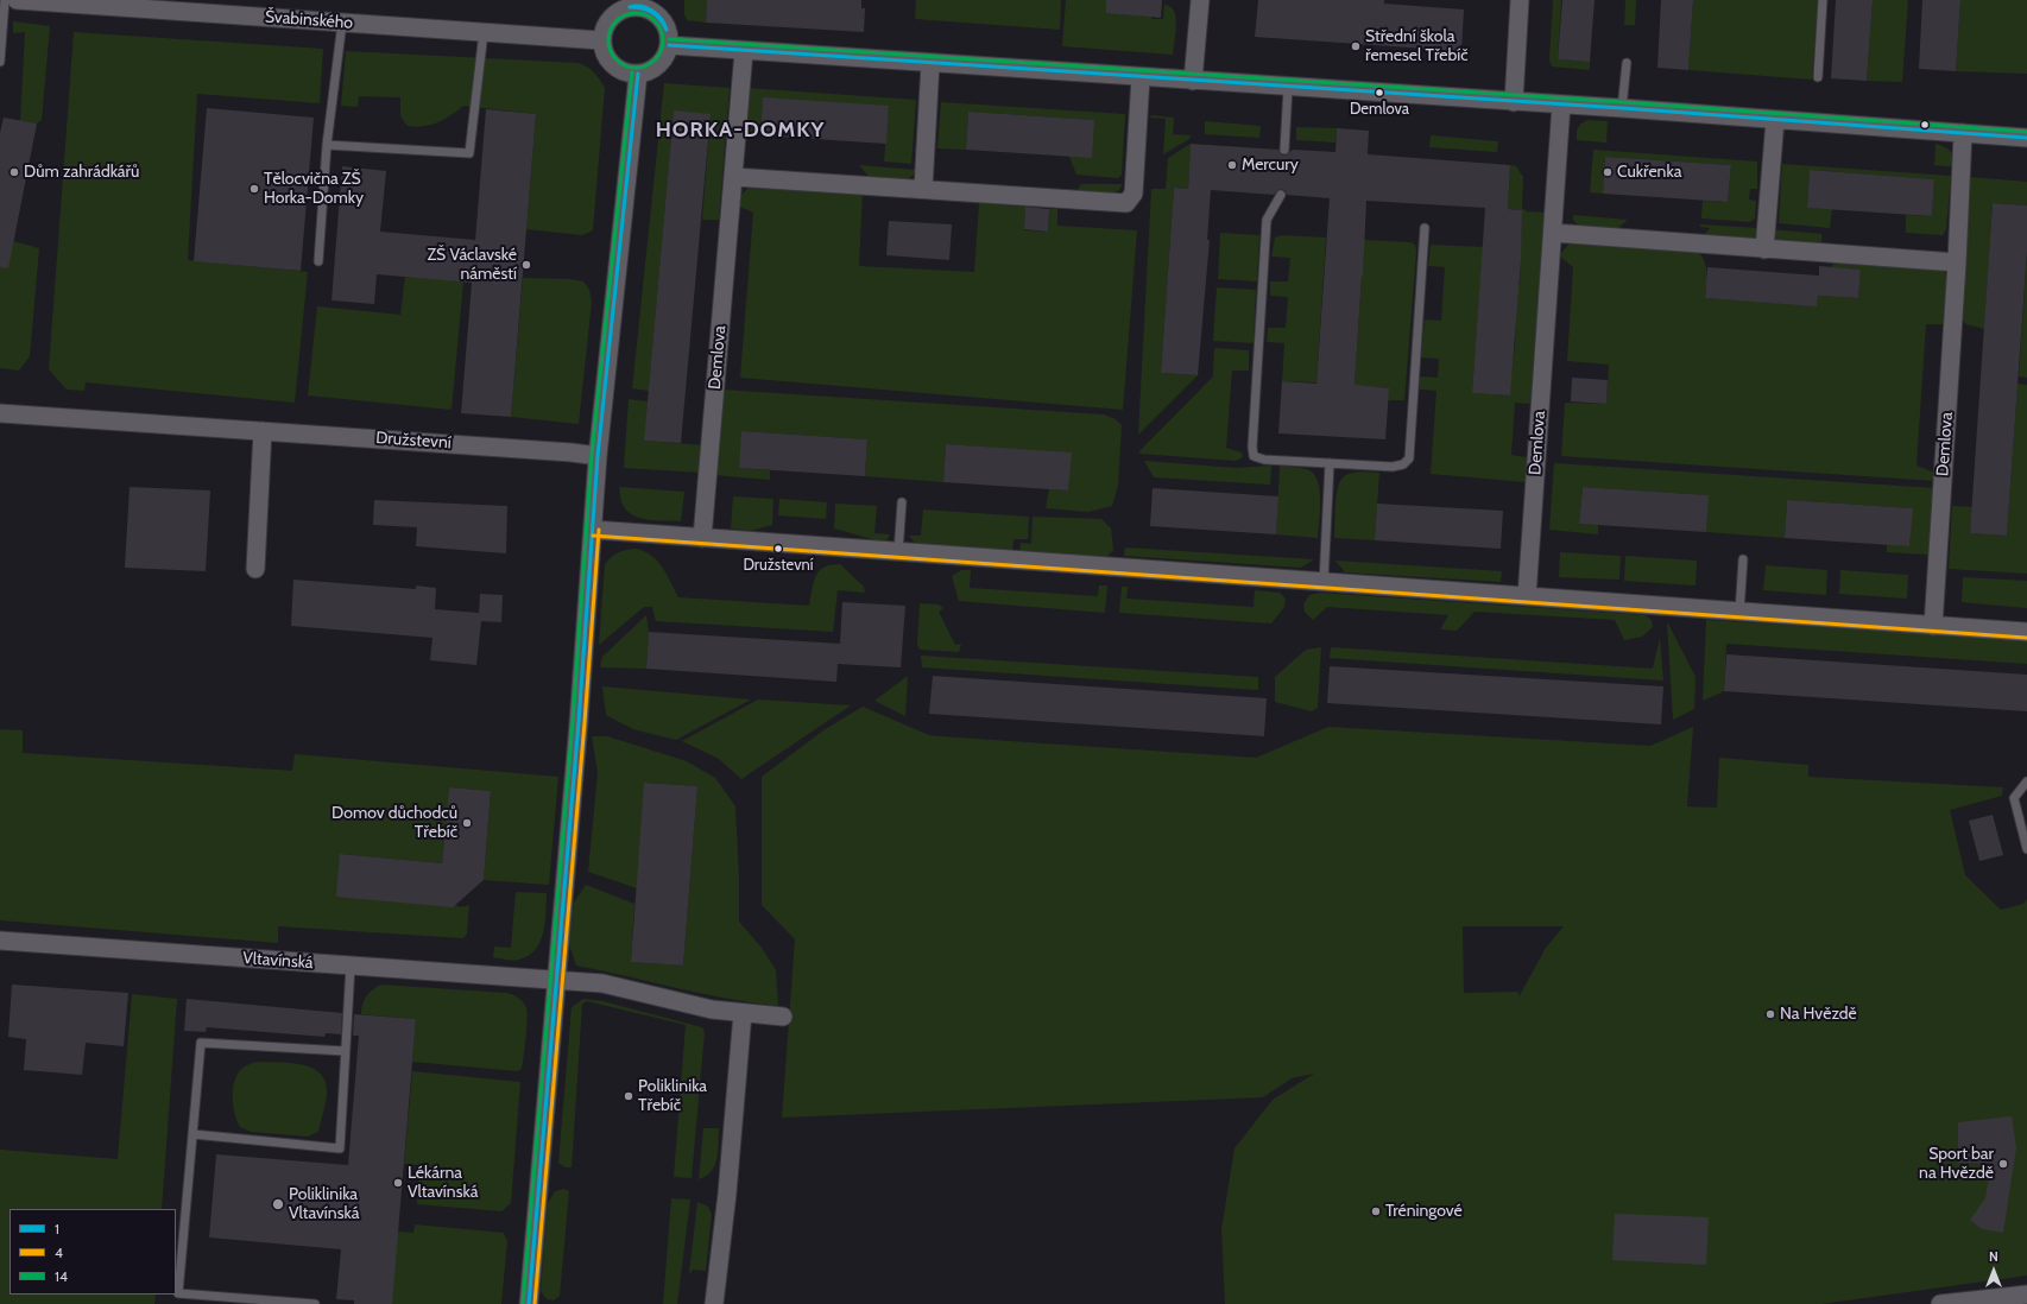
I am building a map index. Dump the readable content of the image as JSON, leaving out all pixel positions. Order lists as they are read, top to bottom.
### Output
{
  "streets": {
    "street": [
      "Švabinského",
      "Demlova",
      "Družstevní",
      "Vltavínská"
    ]
  },
  "districts": ["HORKA-DOMKY"],
  "places": [
    "Střední škola řemesel Třebíč",
    "Demlova",
    "Mercury",
    "Dům zahrádkářů",
    "Cukřenka",
    "Tělocvična ZŠ Horka-Domky",
    "ZŠ Václavské náměstí",
    "Družstevní",
    "Domov důchodců Třebíč",
    "Na Hvězdě",
    "Poliklinika Třebíč",
    "Sport bar na Hvězdě",
    "Lékárna Vltavínská",
    "Poliklinika Vltavínská",
    "Tréningové"
  ],
  "lines": ["transit line 1", "transit line 14", "transit line 4"],
  "legend": ["1", "4", "14"],
  "north": "top"
}
